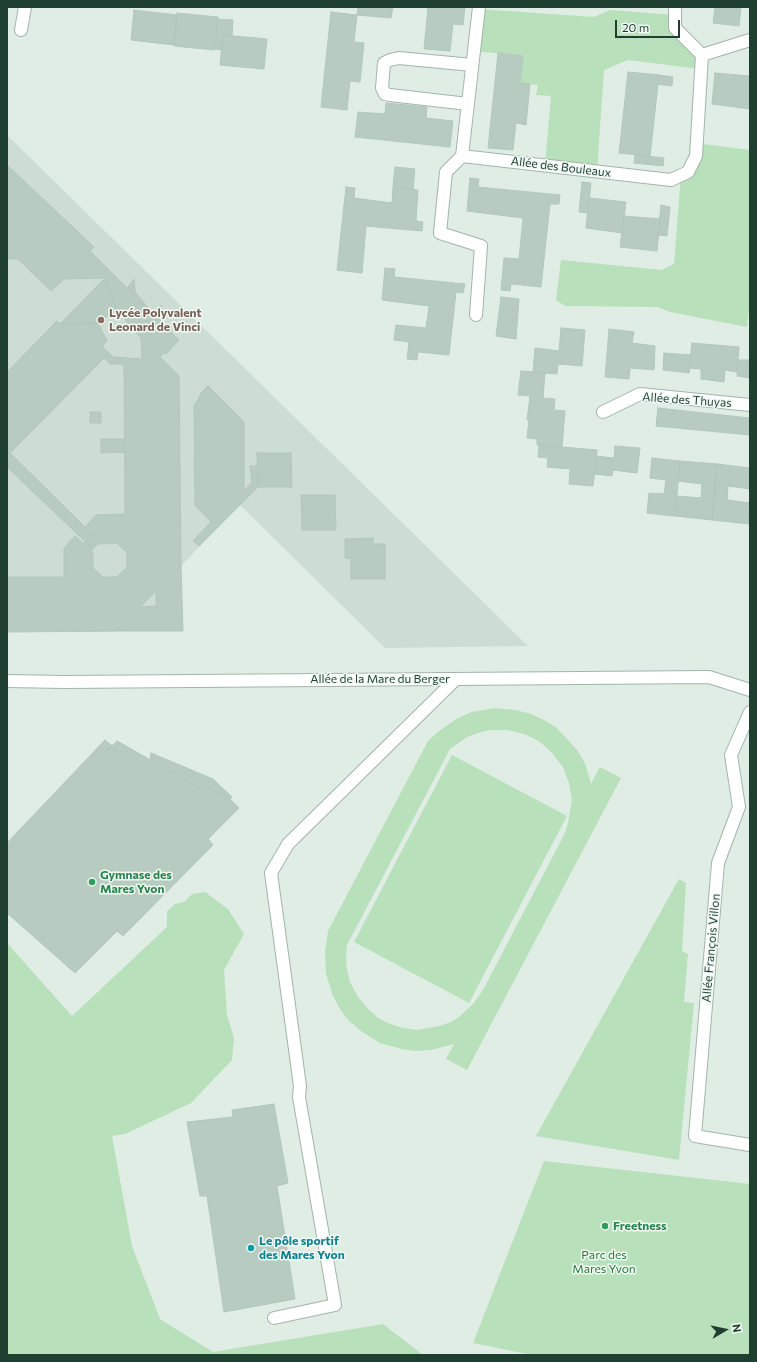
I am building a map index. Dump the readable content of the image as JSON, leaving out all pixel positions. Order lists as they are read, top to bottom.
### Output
{
  "streets": {
    "street": [
      "Allée des Bouleaux",
      "Allée des Thuyas",
      "Allée de la Mare du Berger",
      "Allée François Villon"
    ]
  },
  "parks": ["Parc des Mares Yvon"],
  "places": [
    "Lycée Polyvalent Leonard de Vinci",
    "Gymnase des Mares Yvon",
    "Freetness",
    "Le pôle sportif des Mares Yvon"
  ],
  "scale_bar": "20 m",
  "north": "right"
}
